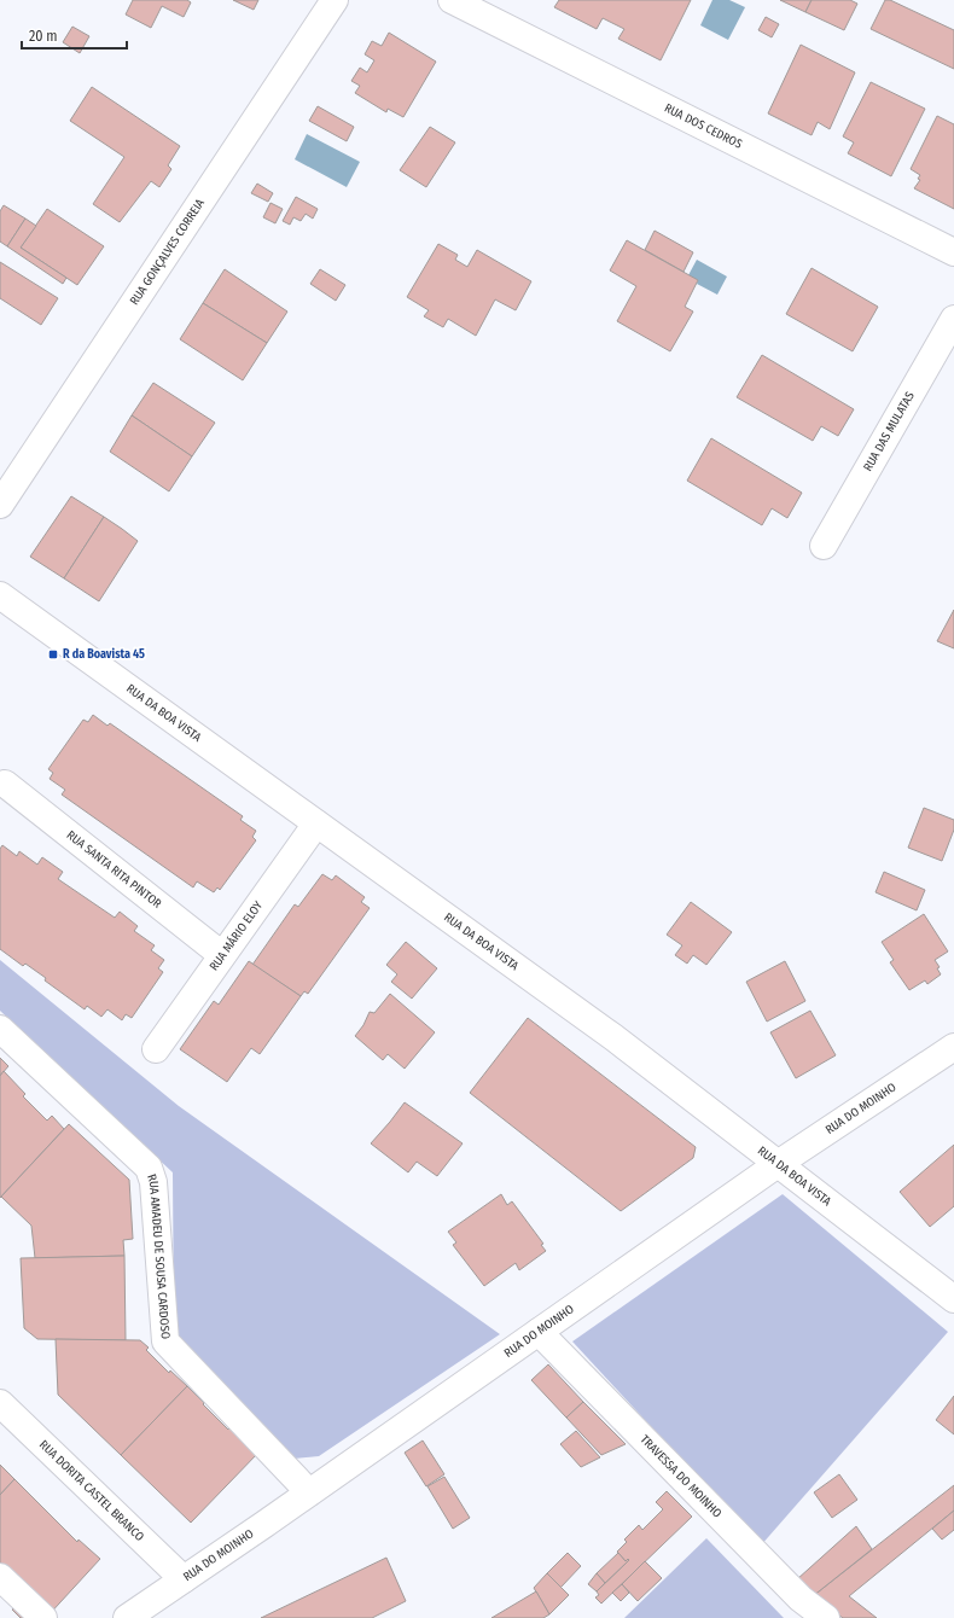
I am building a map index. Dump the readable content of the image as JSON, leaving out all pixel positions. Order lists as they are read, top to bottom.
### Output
{
  "streets": {
    "street": [
      "RUA DOS CEDROS",
      "RUA GONÇALVES CORREIA",
      "RUA DAS MULATAS",
      "RUA DA BOA VISTA",
      "RUA SANTA RITA PINTOR",
      "RUA MÁRIO ELOY",
      "RUA DO MOINHO",
      "RUA AMADEU DE SOUSA CARDOSO",
      "TRAVESSA DO MOINHO",
      "RUA DORITA CASTEL BRANCO"
    ]
  },
  "crossings": [
    ["RUA DA BOA VISTA", "RUA MÁRIO ELOY"],
    ["RUA DA BOA VISTA", "RUA DO MOINHO"],
    ["RUA SANTA RITA PINTOR", "RUA MÁRIO ELOY"],
    ["RUA DO MOINHO", "RUA AMADEU DE SOUSA CARDOSO"],
    ["RUA DO MOINHO", "TRAVESSA DO MOINHO"],
    ["RUA DO MOINHO", "RUA DORITA CASTEL BRANCO"]
  ],
  "places": {
    "transit": ["R da Boavista 45"]
  },
  "scale_bar": "20 m"
}
